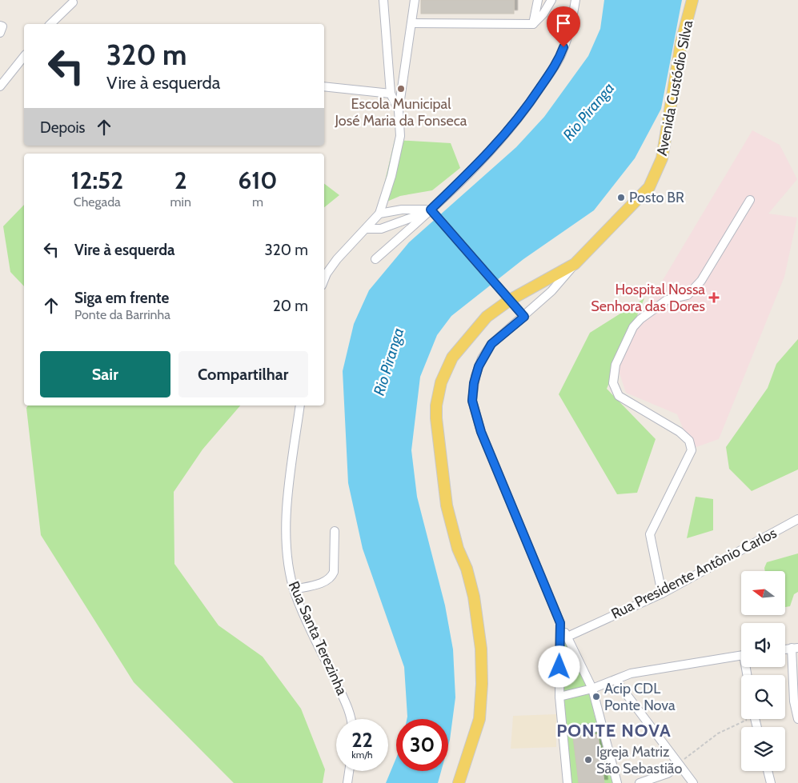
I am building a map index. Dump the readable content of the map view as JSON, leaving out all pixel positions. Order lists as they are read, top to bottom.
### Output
{
  "streets": {
    "main road": ["Avenida Custódio Silva"],
    "street": ["Rua Presidente Antônio Carlos", "Rua Santa Terezinha"]
  },
  "districts": ["PONTE NOVA"],
  "water": ["Rio Piranga"],
  "places": {
    "other": [
      "Escola Municipal José Maria da Fonseca",
      "Posto BR",
      "Acip CDL Ponte Nova",
      "Igreja Matriz São Sebastião"
    ],
    "health": ["Hospital Nossa Senhora das Dores"]
  },
  "north": "left",
  "page": {
    "turn": ["320 m", "Vire à esquerda"],
    "then": "Depois",
    "eta": [
      "12:52",
      "Chegada",
      "2",
      "min",
      "610",
      "m"
    ],
    "list": [
      {
        "name": "Vire à esquerda",
        "value": "320 m"
      },
      {
        "name": "Siga em frente",
        "note": "Ponte da Barrinha",
        "value": "20 m"
      }
    ],
    "buttons": ["Sair", "Compartilhar"],
    "speed": "22 km/h",
    "limit": "30"
  }
}
